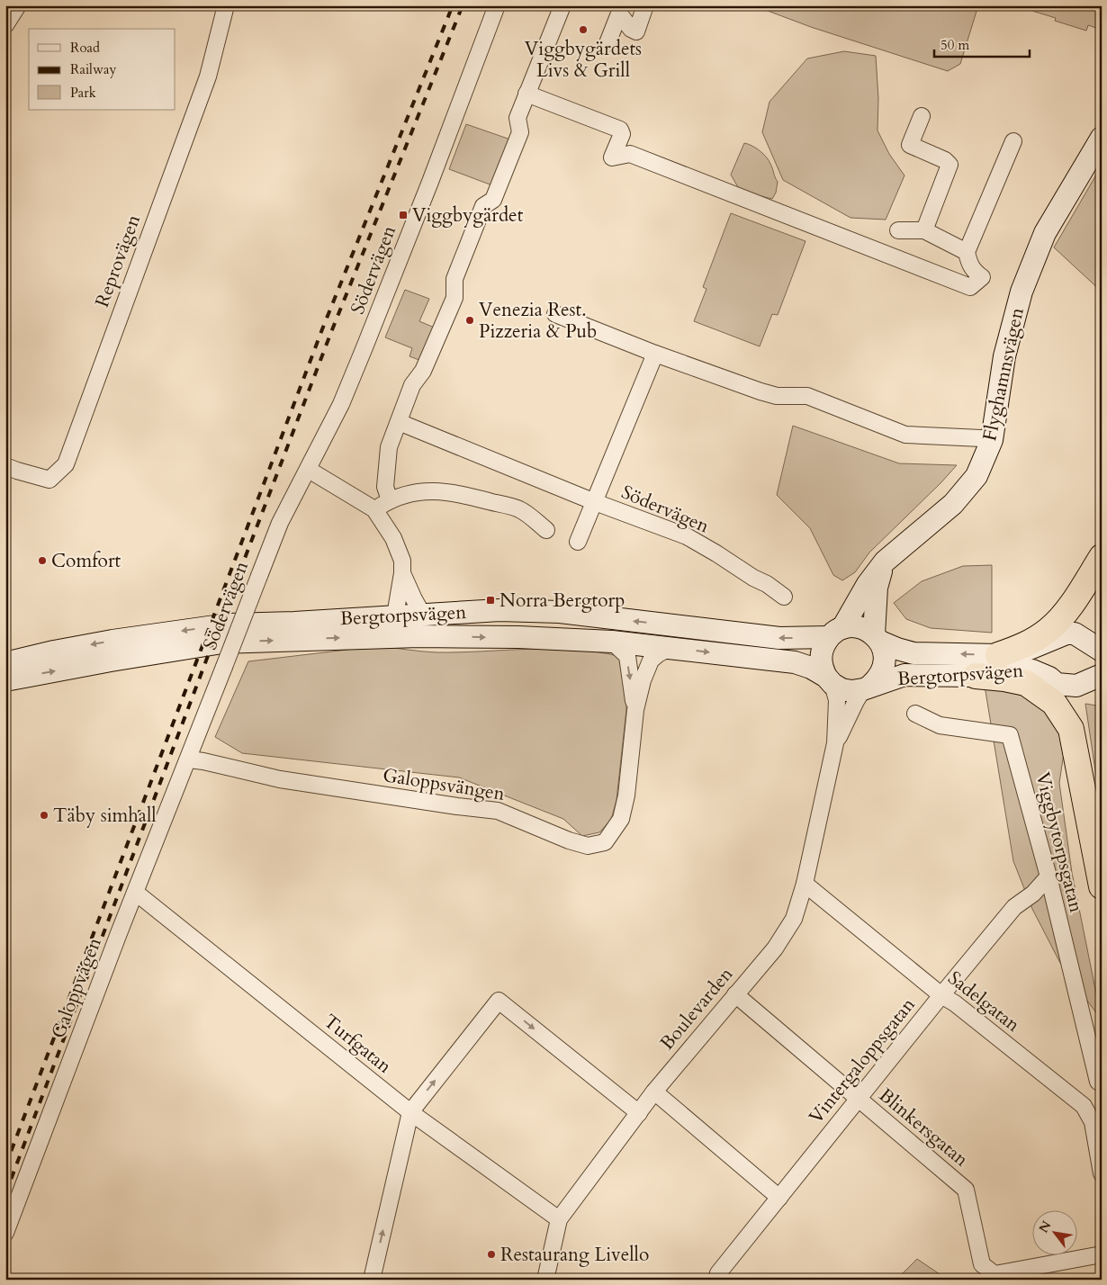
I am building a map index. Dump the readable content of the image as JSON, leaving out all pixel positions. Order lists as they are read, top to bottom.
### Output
{
  "streets": {
    "main road": ["Flyghamnsvägen", "Bergtorpsvägen"],
    "street": [
      "Reprovägen",
      "Södervägen",
      "Galoppsvängen",
      "Viggbytorpsgatan",
      "Galoppvägen",
      "Sadelgatan",
      "Boulevarden",
      "Turfgatan",
      "Vintergaloppsgatan",
      "Blinkersgatan"
    ]
  },
  "crossings": [
    ["Södervägen", "Galoppsvängen"],
    ["Södervägen", "Galoppvägen"],
    ["Flyghamnsvägen", "Bergtorpsvägen"],
    ["Flyghamnsvägen", "Boulevarden"],
    ["Bergtorpsvägen", "Galoppsvängen"],
    ["Bergtorpsvägen", "Boulevarden"],
    ["Galoppsvängen", "Galoppvägen"],
    ["Viggbytorpsgatan", "Vintergaloppsgatan"],
    ["Galoppvägen", "Turfgatan"],
    ["Sadelgatan", "Boulevarden"],
    ["Sadelgatan", "Vintergaloppsgatan"],
    ["Boulevarden", "Turfgatan"],
    ["Boulevarden", "Blinkersgatan"],
    ["Vintergaloppsgatan", "Blinkersgatan"]
  ],
  "places": {
    "other": [
      "Viggbygärdets Livs & Grill",
      "Venezia Rest. Pizzeria & Pub",
      "Comfort",
      "Täby simhall",
      "Restaurang Livello"
    ],
    "transit": ["Viggbygärdet", "Norra Bergtorp"]
  },
  "legend": ["Road", "Railway", "Park"],
  "scale_bar": "50 m",
  "north": "top left"
}
